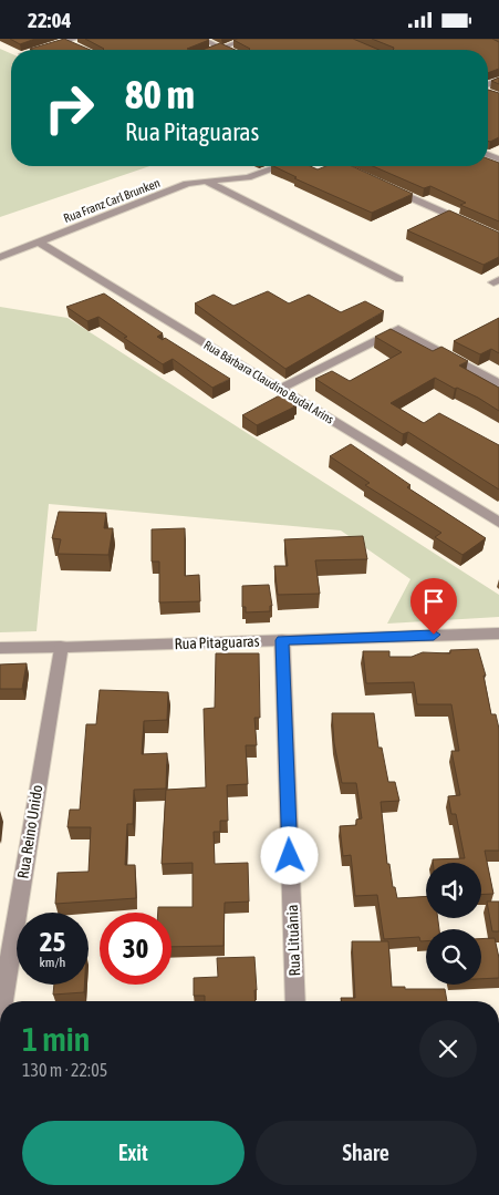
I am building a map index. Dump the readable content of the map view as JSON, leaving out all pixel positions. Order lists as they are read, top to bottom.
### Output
{
  "streets": {
    "street": [
      "Rua Franz Carl Brunken",
      "Rua Bárbara Claudino Budal Arins",
      "Rua Pitaguaras",
      "Rua Reino Unido",
      "Rua Lituânia"
    ]
  },
  "crossings": [
    ["Rua Franz Carl Brunken", "Rua Bárbara Claudino Budal Arins"],
    ["Rua Pitaguaras", "Rua Reino Unido"],
    ["Rua Pitaguaras", "Rua Lituânia"]
  ],
  "page": {
    "status": "22:04",
    "turn": ["80 m", "Rua Pitaguaras"],
    "speed": "25 km/h",
    "limit": "30",
    "heading": ["1 min", "130 m · 22:05"],
    "buttons": ["Exit", "Share"]
  }
}
